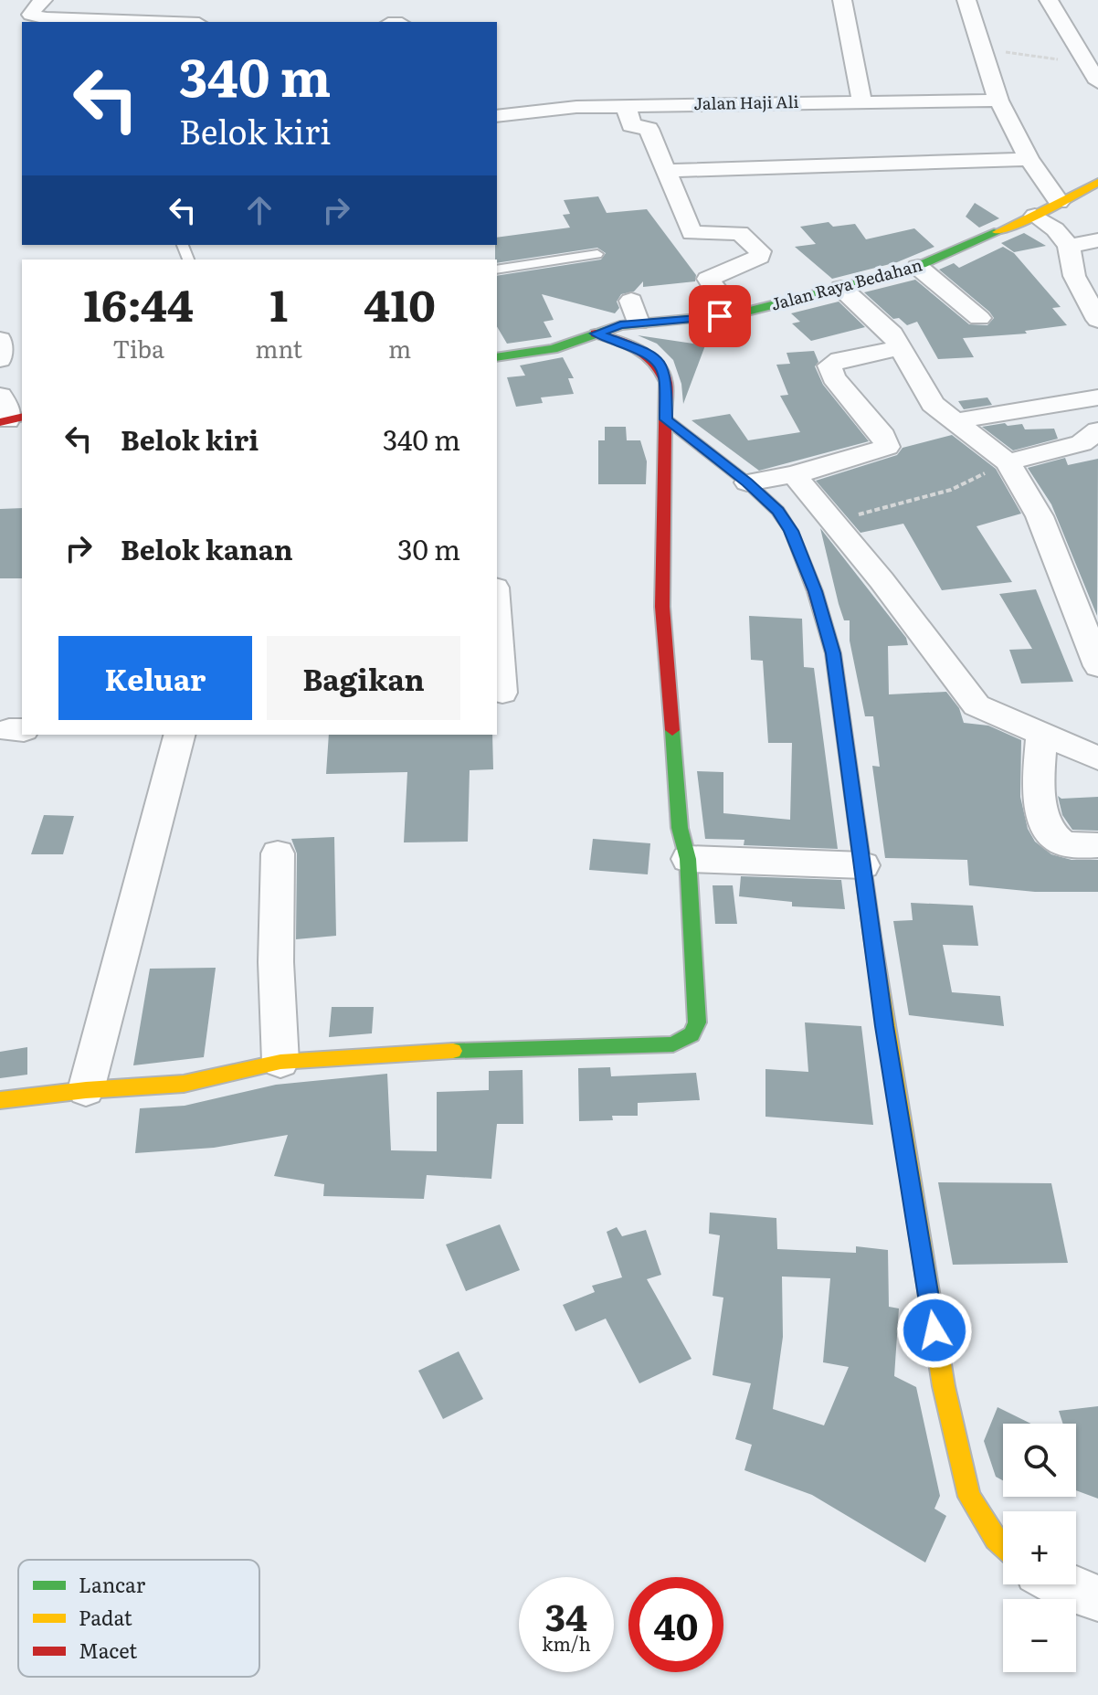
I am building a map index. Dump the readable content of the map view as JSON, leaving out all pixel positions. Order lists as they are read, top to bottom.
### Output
{
  "streets": {
    "street": ["Jalan Haji Ali", "Jalan Raya Bedahan"]
  },
  "legend": ["Lancar", "Padat", "Macet"],
  "page": {
    "turn": ["340 m", "Belok kiri"],
    "eta": [
      "16:44",
      "Tiba",
      "1",
      "mnt",
      "410",
      "m"
    ],
    "list": [
      {
        "name": "Belok kiri",
        "value": "340 m"
      },
      {
        "name": "Belok kanan",
        "value": "30 m"
      }
    ],
    "buttons": ["Keluar", "Bagikan"],
    "map_buttons": ["+", "−"],
    "speed": "34 km/h",
    "limit": "40"
  }
}
